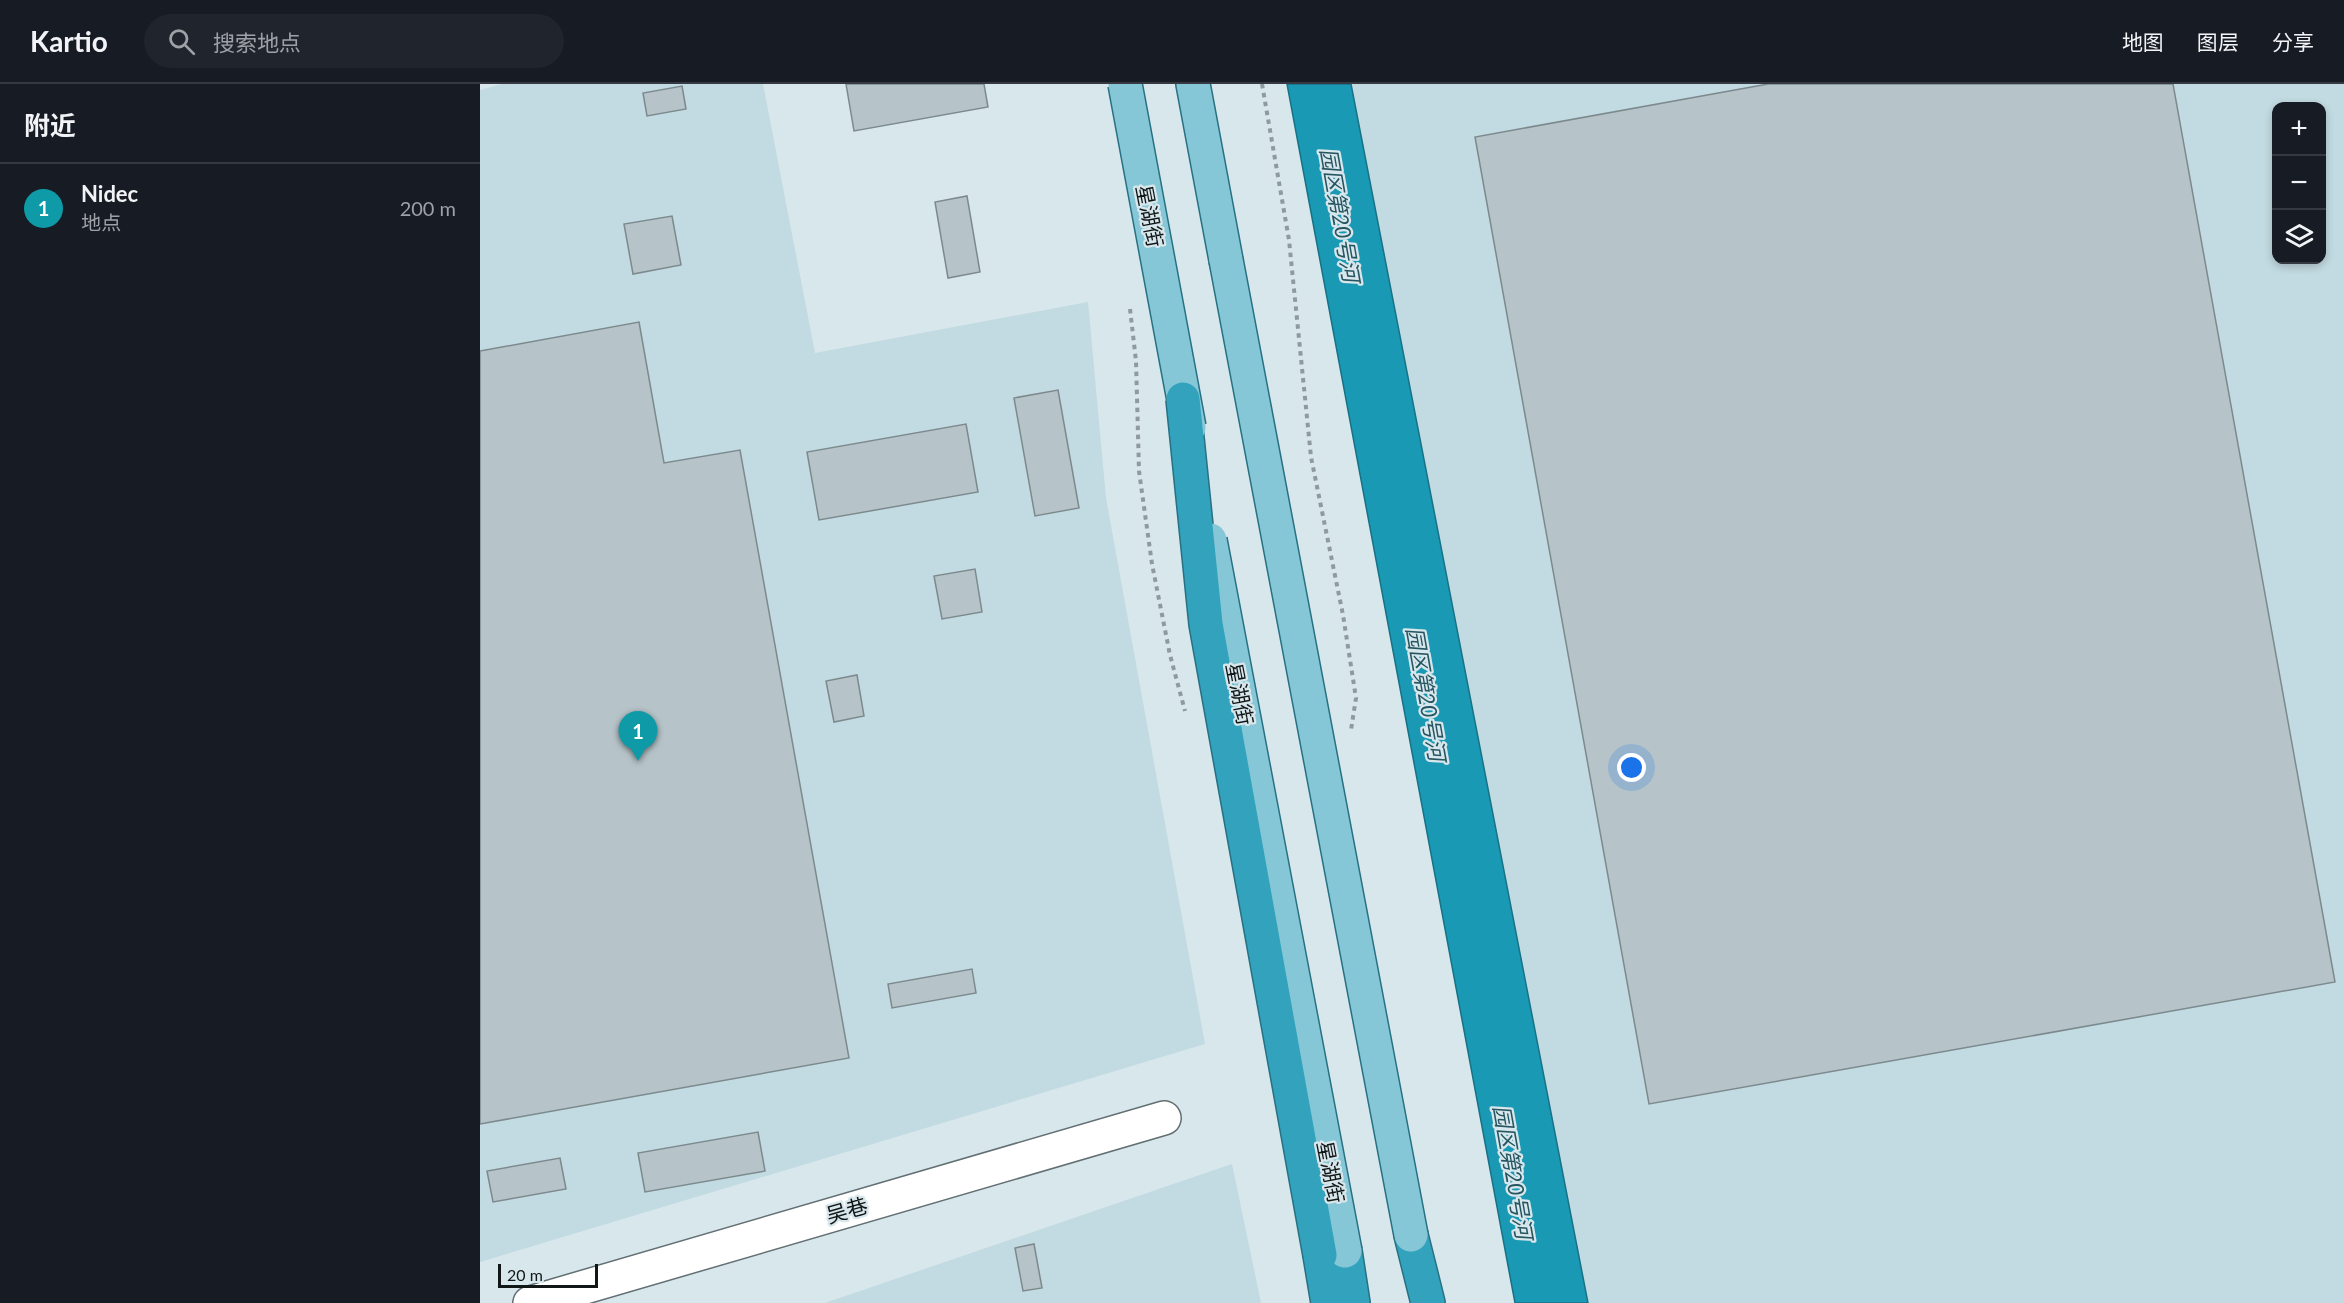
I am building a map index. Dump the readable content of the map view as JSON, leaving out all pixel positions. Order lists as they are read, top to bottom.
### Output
{
  "streets": {
    "main road": ["星湖街"],
    "street": ["吴巷"]
  },
  "water": ["园区第20号河"],
  "scale_bar": "20 m",
  "page": {
    "header": "Kartio",
    "search": "搜索地点",
    "nav": ["地图", "图层", "分享"],
    "heading": "附近",
    "map_buttons": ["+", "−"],
    "list": [
      {
        "mark": "1",
        "name": "Nidec",
        "note": "地点",
        "value": "200 m"
      }
    ],
    "pins": "1",
    "scale": "20 m"
  }
}
